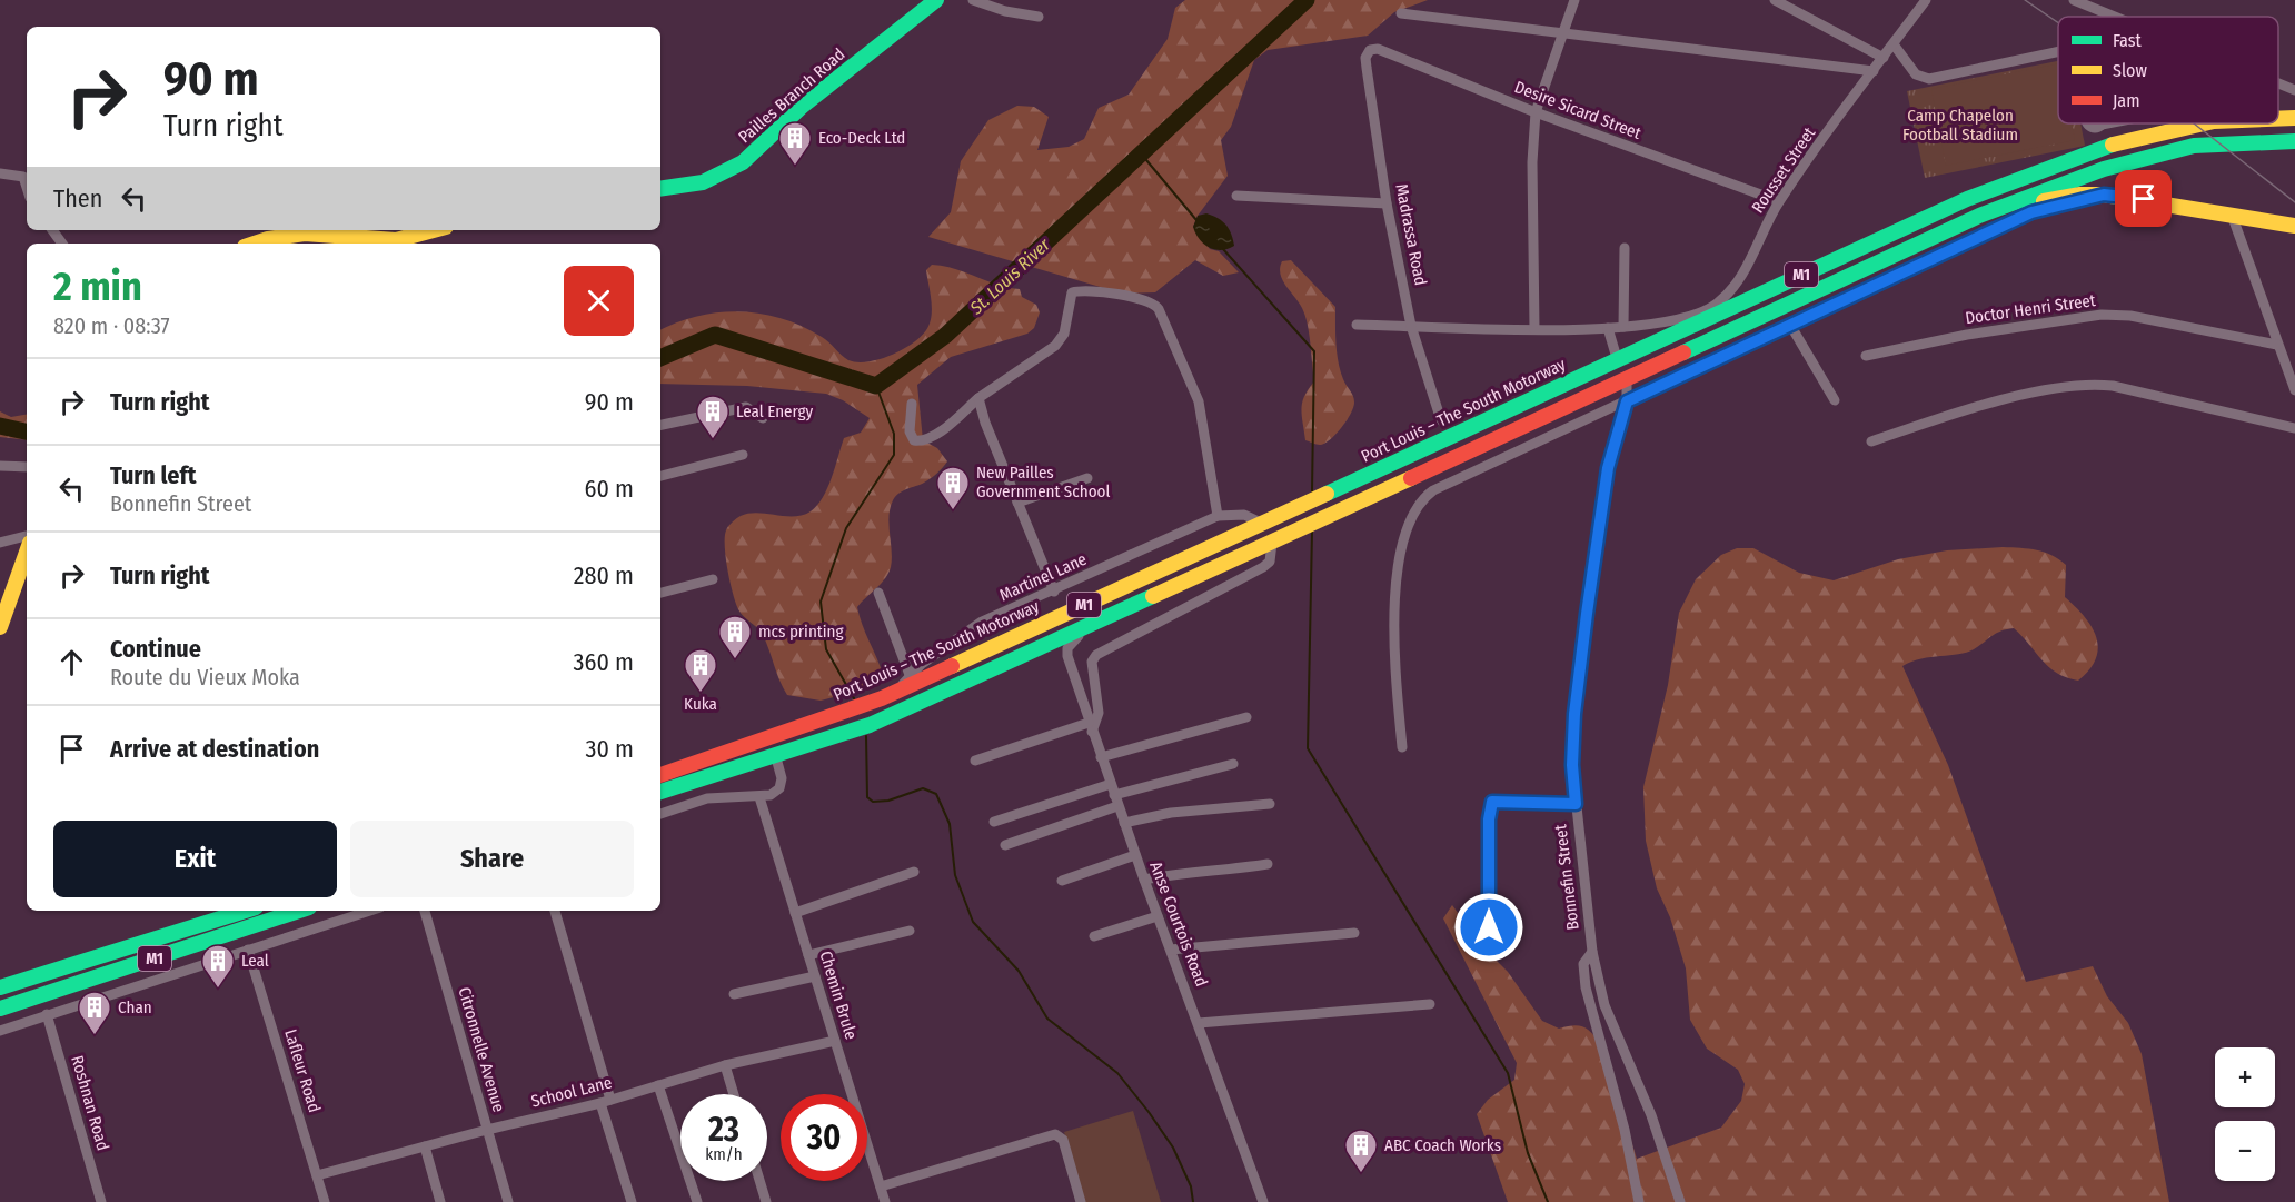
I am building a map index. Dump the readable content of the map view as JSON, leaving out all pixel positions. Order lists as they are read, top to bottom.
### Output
{
  "streets": {
    "main road": ["Pailles Branch Road", "M1", "Port Louis – The South Motorway"],
    "street": [
      "Desire Sicard Street",
      "Rousset Street",
      "Madrassa Road",
      "Doctor Henri Street",
      "Martinel Lane",
      "Bonnefin Street",
      "Anse Courtois Road",
      "Chemin Brule",
      "Citronnelle Avenue",
      "Lafleur Road",
      "School Lane",
      "Roshnan Road"
    ]
  },
  "crossings": [
    ["Desire Sicard Street", "Rousset Street"],
    ["Desire Sicard Street", "Madrassa Road"],
    ["Rousset Street", "Madrassa Road"],
    ["M1", "Bonnefin Street"],
    ["Port Louis – The South Motorway", "Martinel Lane"],
    ["Chemin Brule", "School Lane"],
    ["Citronnelle Avenue", "School Lane"],
    ["Lafleur Road", "School Lane"]
  ],
  "water": ["St. Louis River"],
  "parks": ["Camp Chapelon Football Stadium"],
  "places": {
    "building": [
      "Eco-Deck Ltd",
      "Leal Energy",
      "New Pailles Government School",
      "mcs printing",
      "Kuka",
      "Leal",
      "Chan",
      "ABC Coach Works"
    ]
  },
  "legend": ["Fast", "Slow", "Jam"],
  "page": {
    "turn": ["90 m", "Turn right"],
    "then": "Then",
    "heading": ["2 min", "820 m · 08:37"],
    "list": [
      {
        "name": "Turn right",
        "value": "90 m"
      },
      {
        "name": "Turn left",
        "note": "Bonnefin Street",
        "value": "60 m"
      },
      {
        "name": "Turn right",
        "value": "280 m"
      },
      {
        "name": "Continue",
        "note": "Route du Vieux Moka",
        "value": "360 m"
      },
      {
        "name": "Arrive at destination",
        "value": "30 m"
      }
    ],
    "buttons": ["Exit", "Share"],
    "map_buttons": ["+", "−"],
    "speed": "23 km/h",
    "limit": "30"
  }
}
